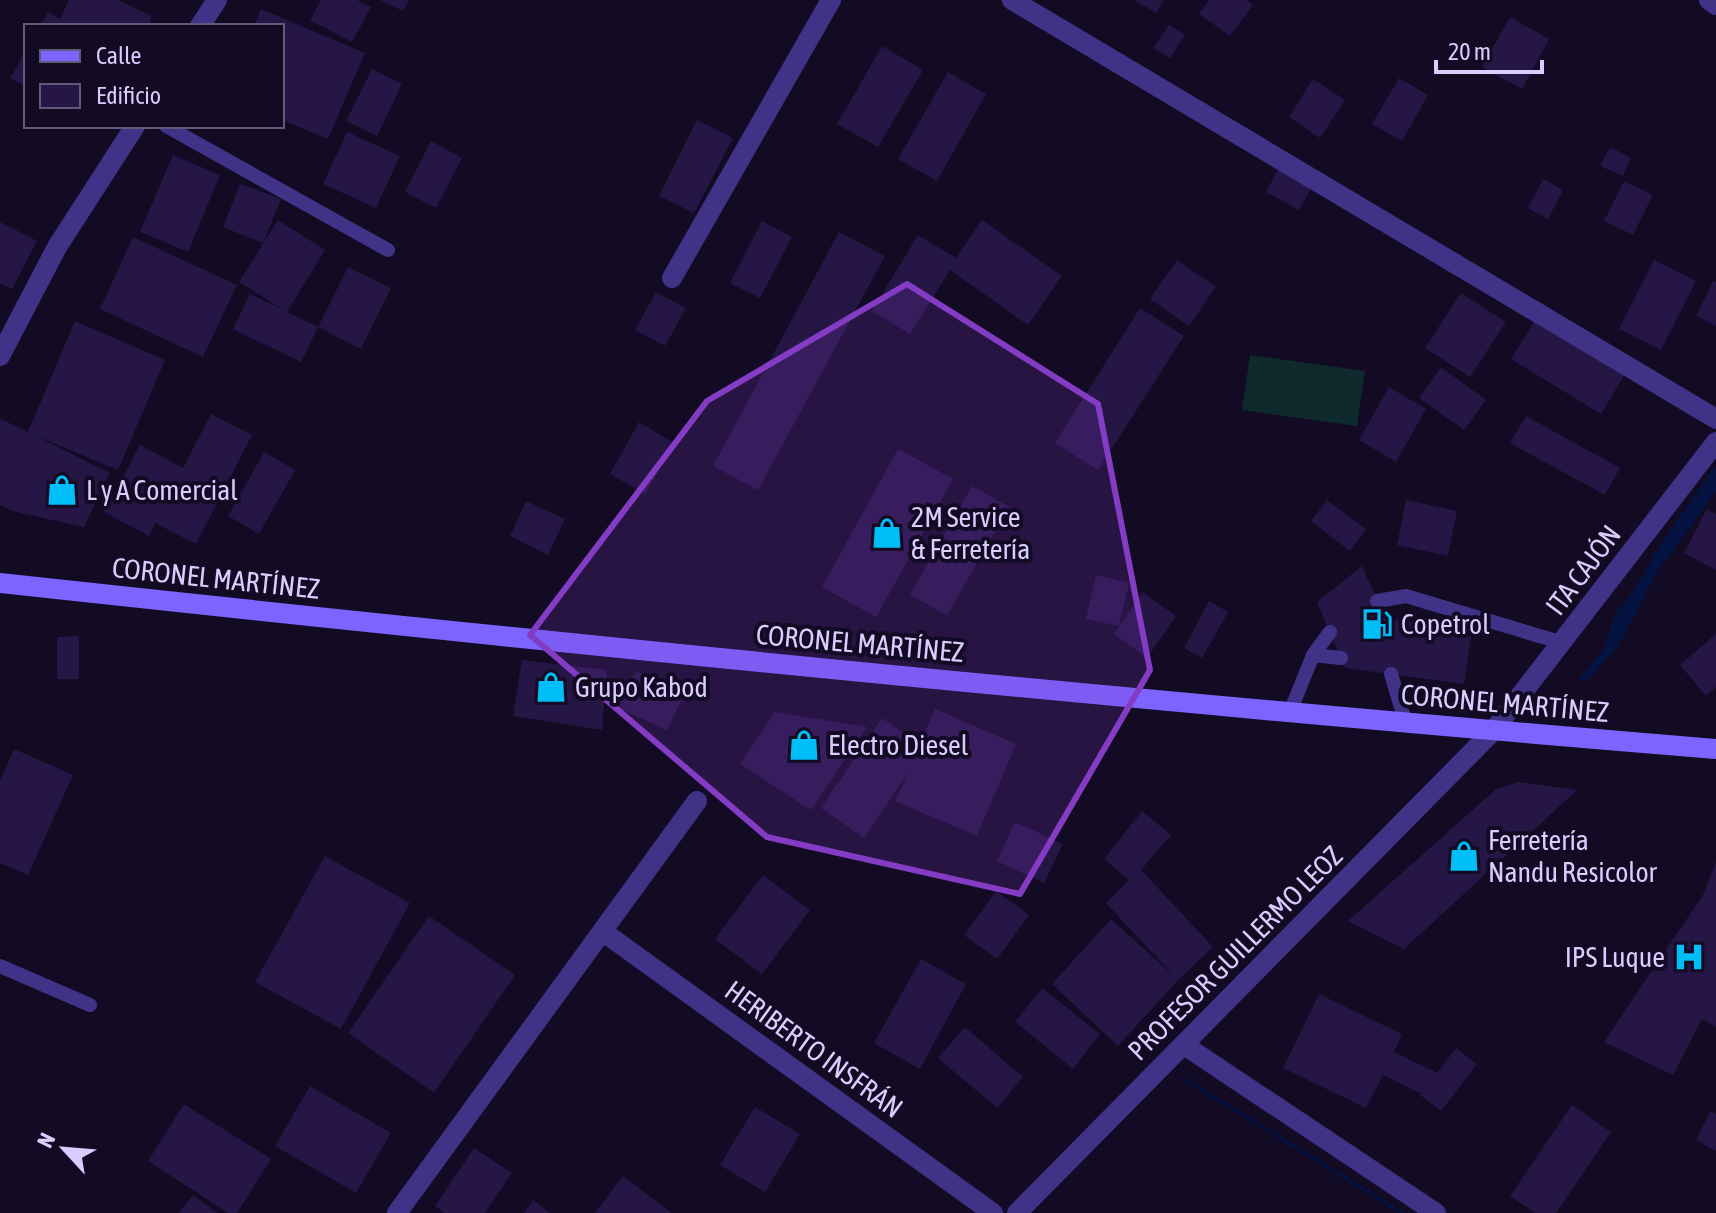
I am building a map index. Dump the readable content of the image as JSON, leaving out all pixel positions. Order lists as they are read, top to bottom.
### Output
{
  "streets": {
    "main road": ["CORONEL MARTÍNEZ"],
    "street": ["ITA CAJÓN", "PROFESOR GUILLERMO LEOZ", "HERIBERTO INSFRÁN"]
  },
  "crossings": [
    ["ITA CAJÓN", "CORONEL MARTÍNEZ"],
    ["ITA CAJÓN", "PROFESOR GUILLERMO LEOZ"],
    ["CORONEL MARTÍNEZ", "PROFESOR GUILLERMO LEOZ"]
  ],
  "places": {
    "shop": [
      "L y A Comercial",
      "2M Service & Ferretería",
      "Grupo Kabod",
      "Electro Diesel",
      "Ferretería Nandu Resicolor"
    ],
    "fuel station": ["Copetrol"],
    "hospital": ["IPS Luque"]
  },
  "legend": ["Calle", "Edificio"],
  "scale_bar": "20 m",
  "north": "top left"
}
